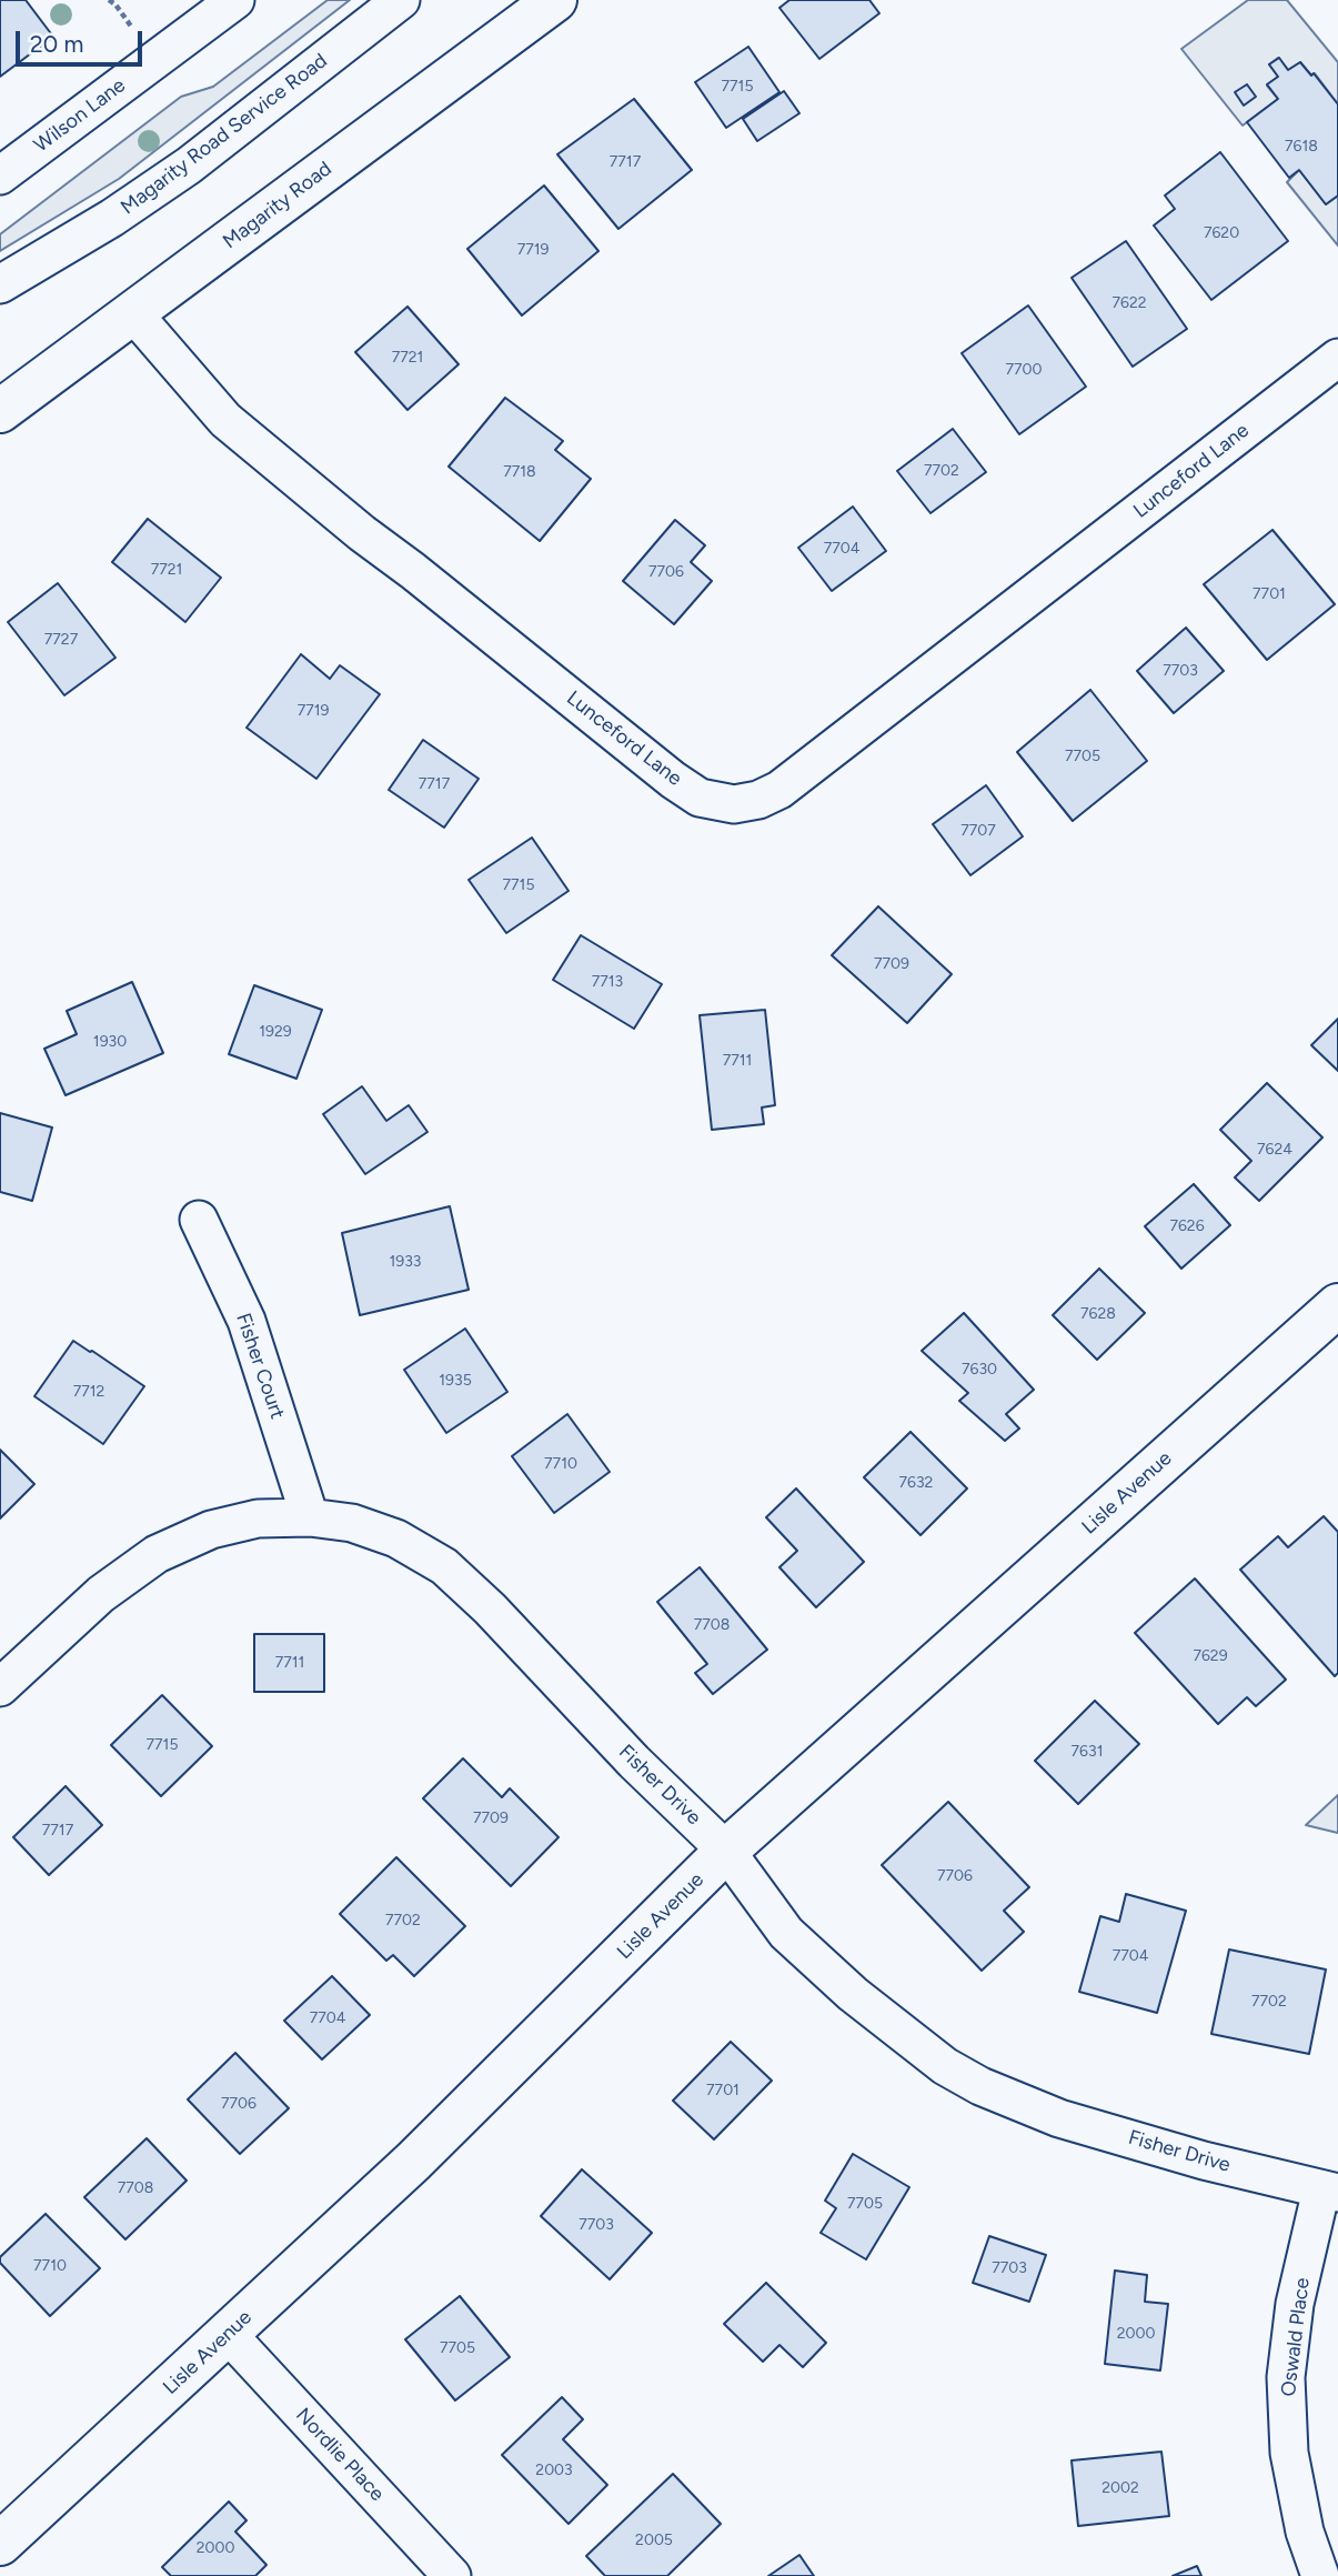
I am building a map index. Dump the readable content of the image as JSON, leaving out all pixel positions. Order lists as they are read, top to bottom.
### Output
{
  "streets": {
    "street": [
      "Wilson Lane",
      "Magarity Road Service Road",
      "Magarity Road",
      "Lunceford Lane",
      "Fisher Court",
      "Lisle Avenue",
      "Fisher Drive",
      "Oswald Place",
      "Nordlie Place"
    ]
  },
  "crossings": [
    ["Magarity Road", "Lunceford Lane"],
    ["Fisher Court", "Fisher Drive"],
    ["Lisle Avenue", "Fisher Drive"],
    ["Lisle Avenue", "Nordlie Place"],
    ["Fisher Drive", "Oswald Place"]
  ],
  "house_numbers": [
    "7715",
    "7618",
    "7717",
    "7620",
    "7719",
    "7622",
    "7721",
    "7700",
    "7702",
    "7718",
    "7704",
    "7721",
    "7706",
    "7701",
    "7727",
    "7703",
    "7719",
    "7705",
    "7717",
    "7707",
    "7715",
    "7709",
    "7713",
    "1929",
    "1930",
    "7711",
    "7624",
    "7626",
    "1933",
    "7628",
    "7630",
    "1935",
    "7712",
    "7710",
    "7632",
    "7708",
    "7629",
    "7711",
    "7715",
    "7631",
    "7709",
    "7717",
    "7706",
    "7702",
    "7704",
    "7702",
    "7704",
    "7701",
    "7706",
    "7708",
    "7705",
    "7703",
    "7710",
    "7703",
    "2000",
    "7705",
    "2003",
    "2002",
    "2005",
    "2000"
  ],
  "scale_bar": "20 m"
}
